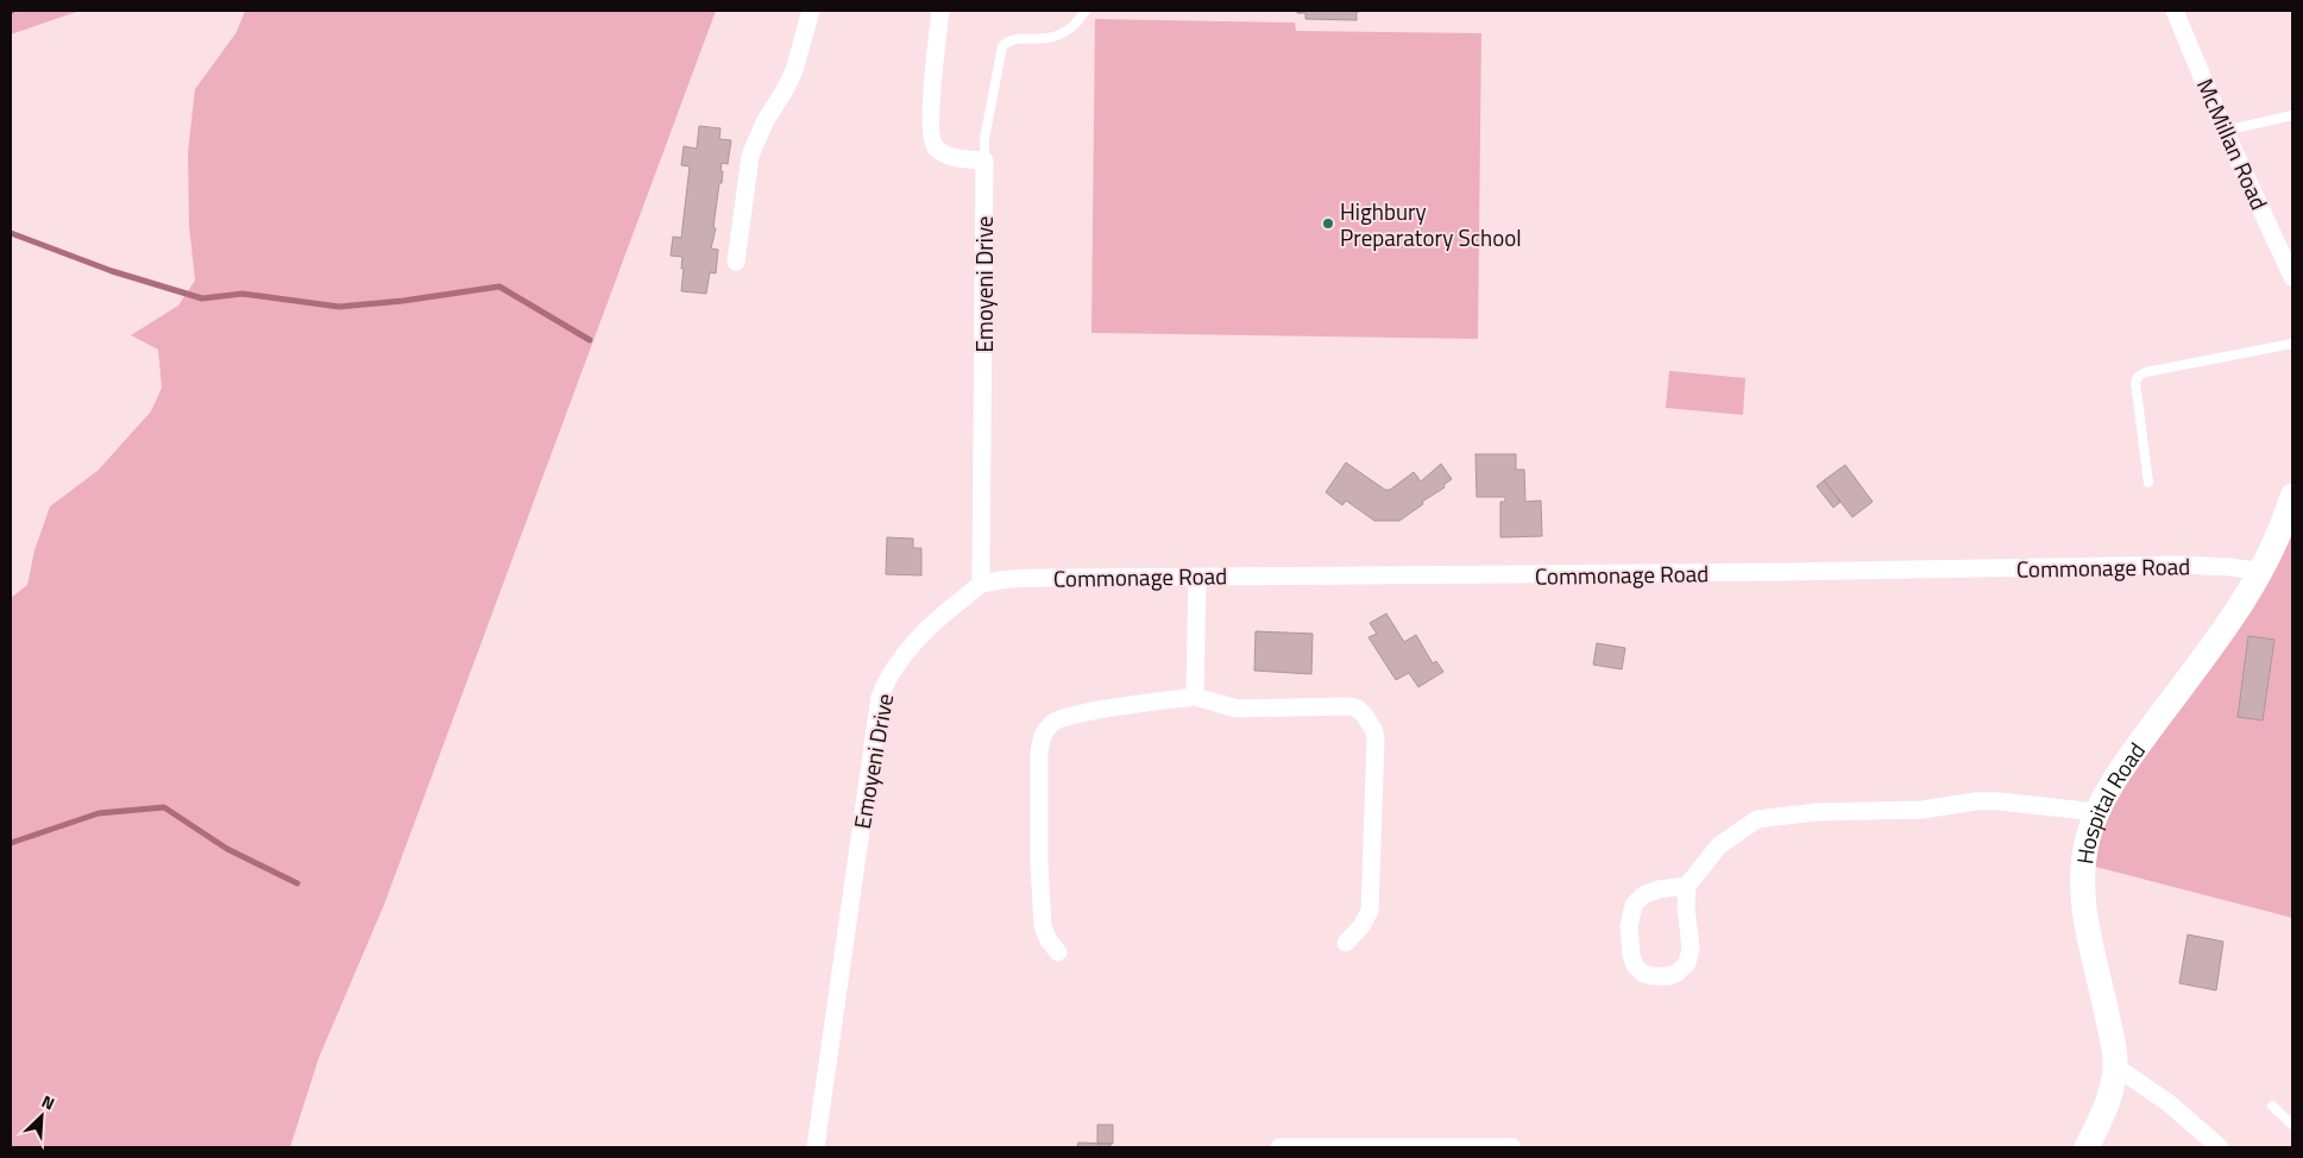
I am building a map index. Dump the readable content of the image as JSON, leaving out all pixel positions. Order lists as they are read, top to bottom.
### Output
{
  "streets": {
    "street": [
      "McMillan Road",
      "Emoyeni Drive",
      "Commonage Road",
      "Hospital Road"
    ]
  },
  "crossings": [
    ["Emoyeni Drive", "Commonage Road"],
    ["Commonage Road", "Hospital Road"]
  ],
  "places": ["Highbury Preparatory School"],
  "north": "top right"
}
